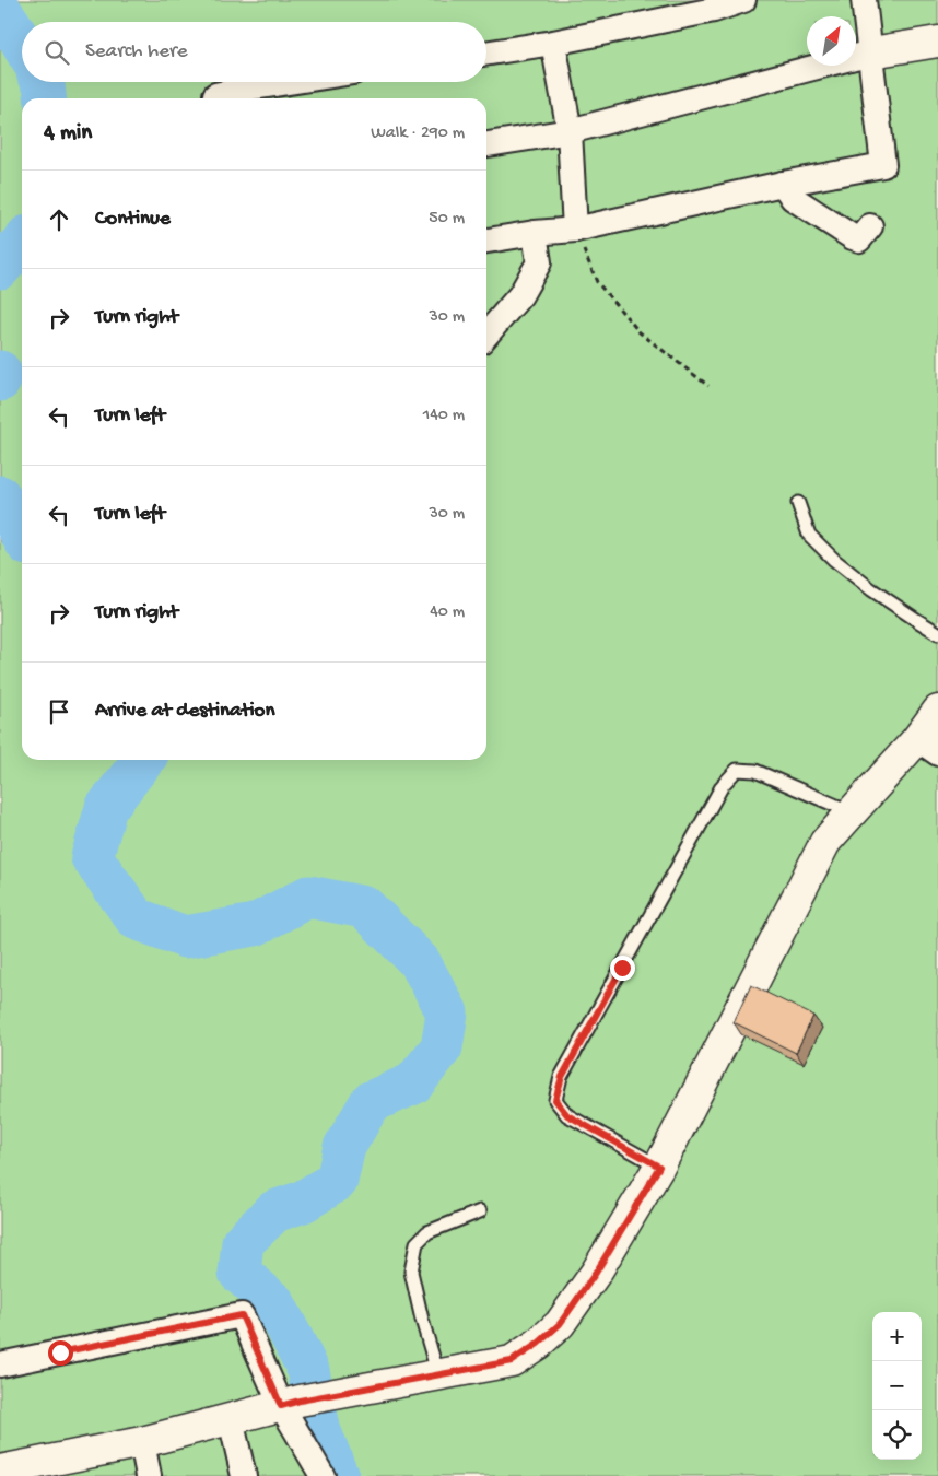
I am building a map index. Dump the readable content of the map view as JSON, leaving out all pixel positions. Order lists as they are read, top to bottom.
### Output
{
  "north": "top right",
  "page": {
    "search": "Search here",
    "heading": ["4 min", "Walk · 290 m"],
    "list": [
      ["Continue", "50 m"],
      ["Turn right", "30 m"],
      ["Turn left", "140 m"],
      ["Turn left", "30 m"],
      ["Turn right", "40 m"],
      "Arrive at destination"
    ],
    "map_buttons": ["+", "−"]
  }
}
